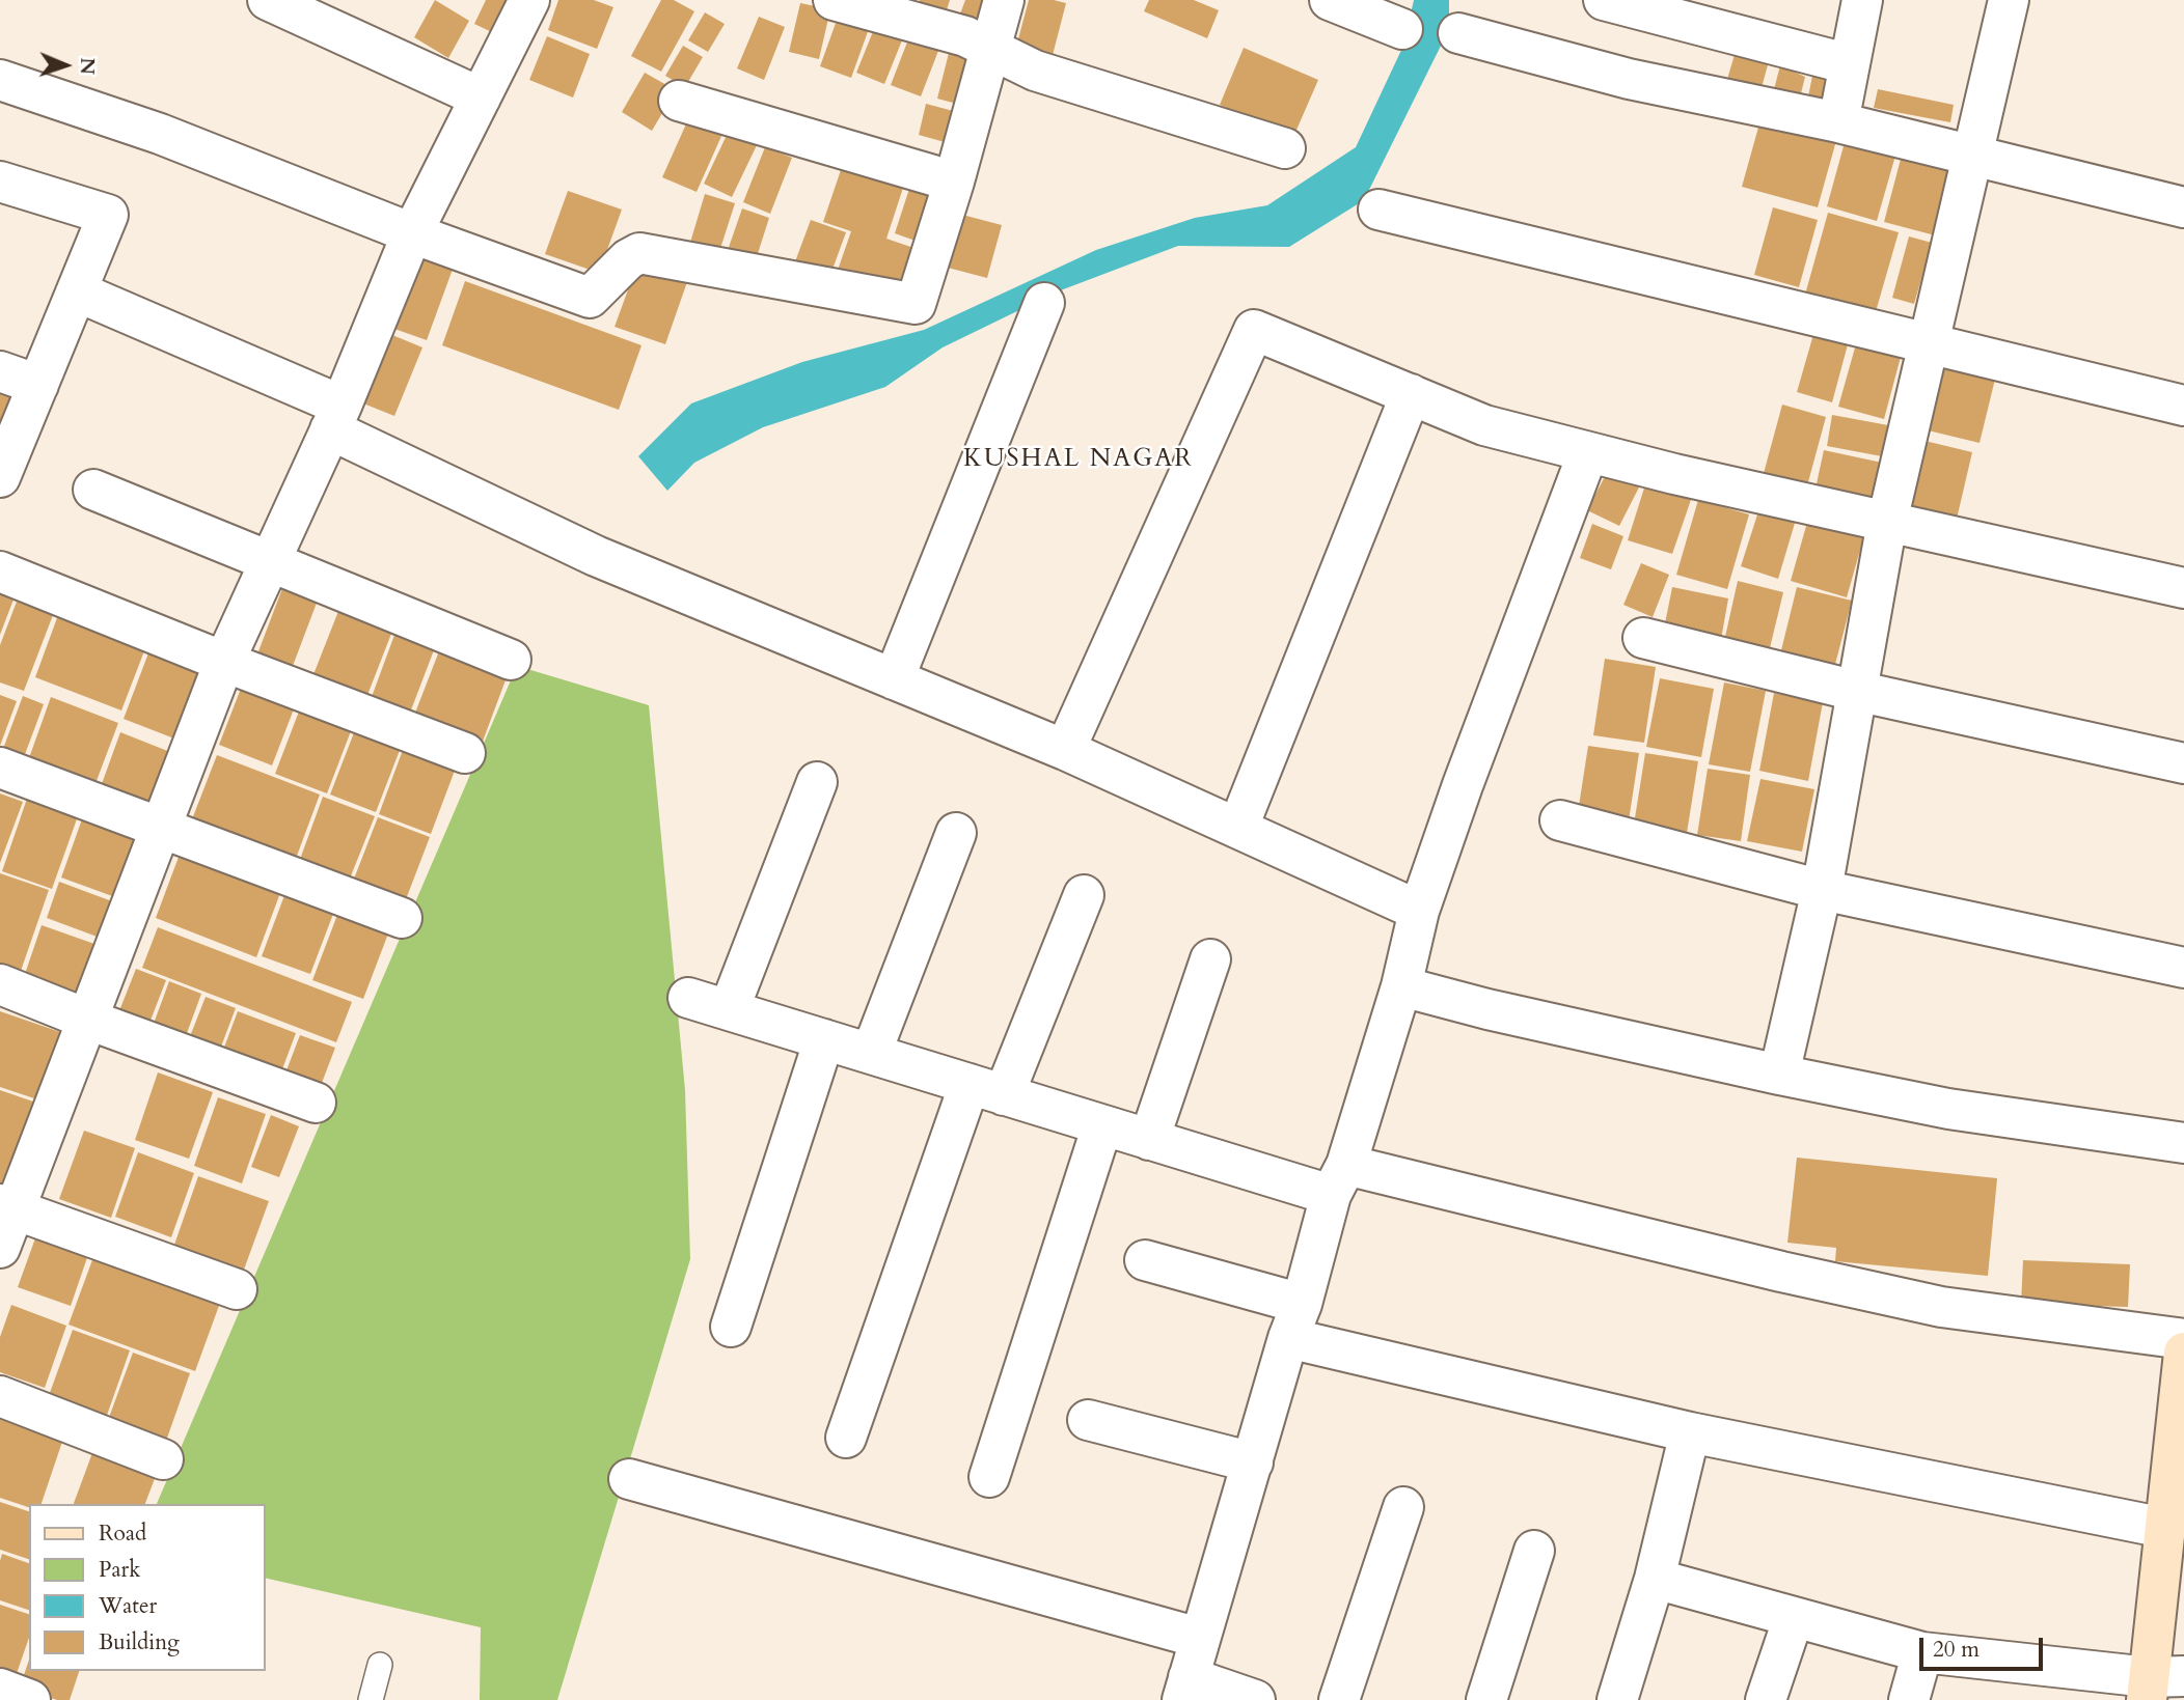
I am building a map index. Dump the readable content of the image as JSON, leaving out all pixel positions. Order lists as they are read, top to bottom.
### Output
{
  "districts": ["KUSHAL NAGAR"],
  "legend": [
    "Road",
    "Park",
    "Water",
    "Building"
  ],
  "scale_bar": "20 m",
  "north": "right"
}
